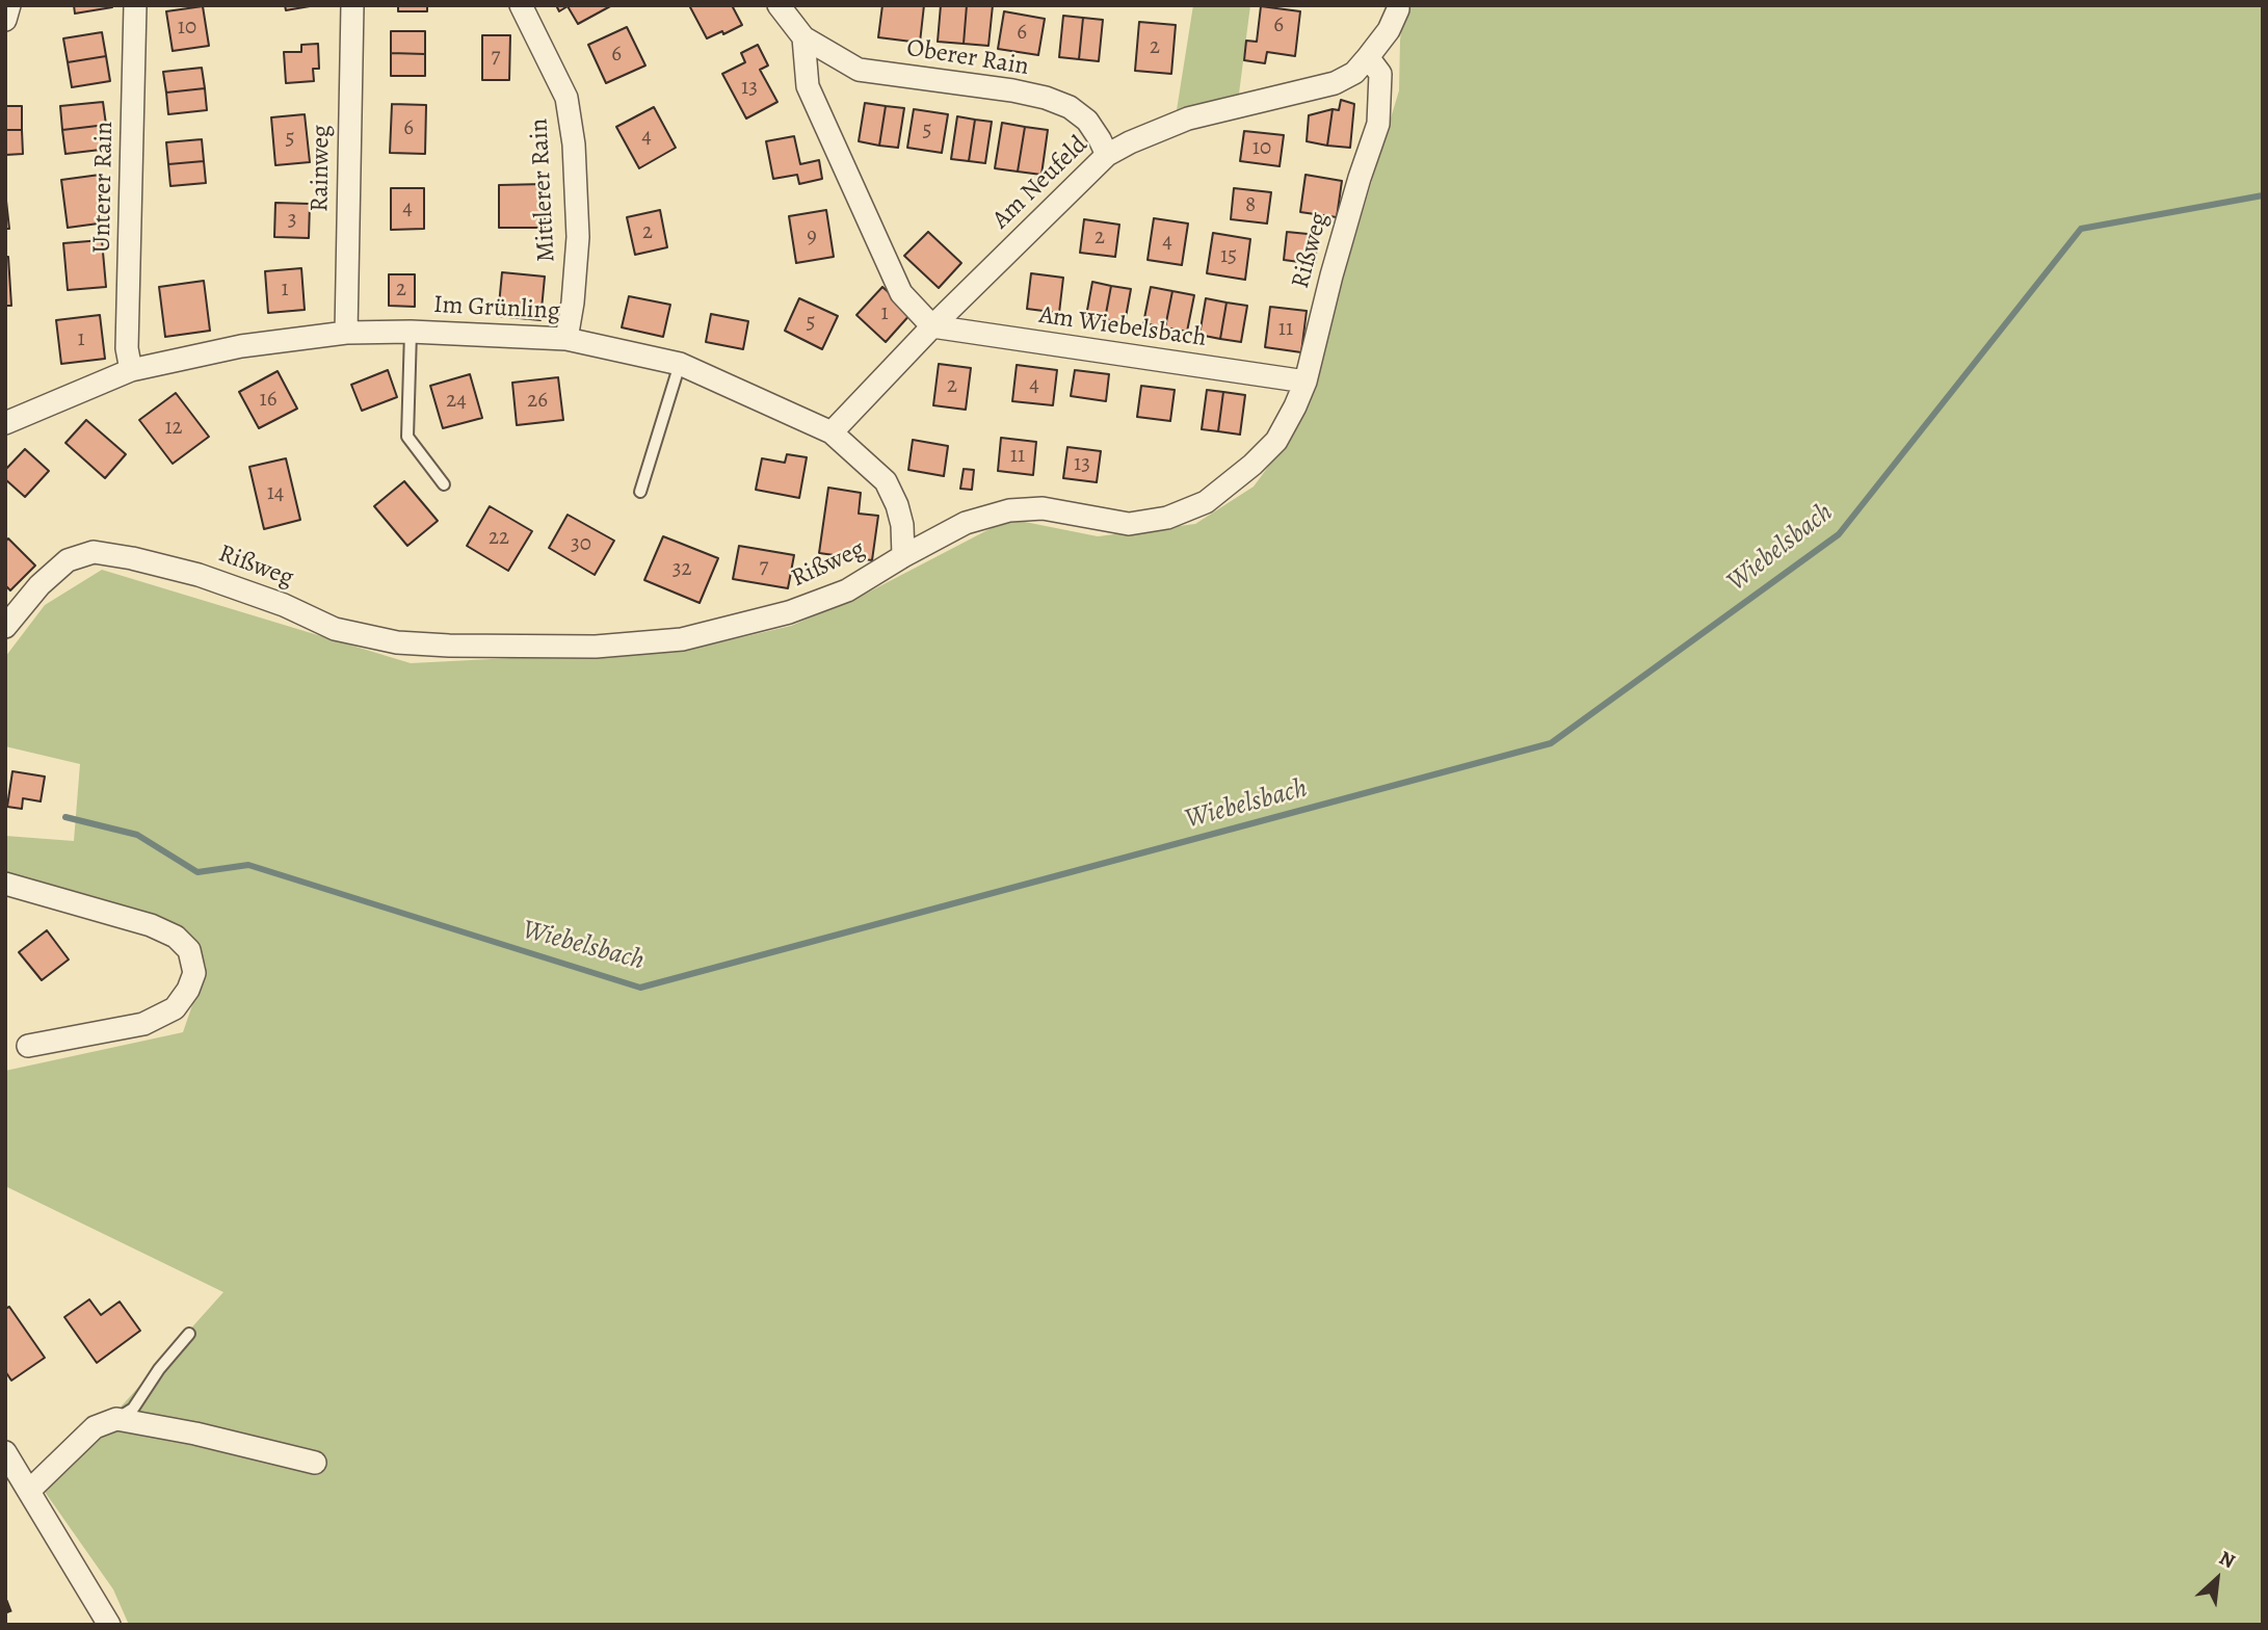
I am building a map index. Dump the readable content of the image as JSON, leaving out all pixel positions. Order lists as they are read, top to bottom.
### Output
{
  "streets": {
    "street": [
      "Oberer Rain",
      "Rainweg",
      "Am Neufeld",
      "Unterer Rain",
      "Mittlerer Rain",
      "Rißweg",
      "Im Grünling",
      "Am Wiebelsbach"
    ]
  },
  "crossings": [
    ["Oberer Rain", "Am Neufeld"],
    ["Rainweg", "Im Grünling"],
    ["Am Neufeld", "Rißweg"],
    ["Am Neufeld", "Im Grünling"],
    ["Am Neufeld", "Am Wiebelsbach"],
    ["Unterer Rain", "Im Grünling"],
    ["Mittlerer Rain", "Im Grünling"],
    ["Rißweg", "Im Grünling"],
    ["Rißweg", "Am Wiebelsbach"]
  ],
  "water": ["Wiebelsbach"],
  "house_numbers": [
    "6",
    "10",
    "6",
    "2",
    "6",
    "7",
    "13",
    "6",
    "5",
    "4",
    "5",
    "10",
    "8",
    "4",
    "3",
    "2",
    "9",
    "2",
    "4",
    "15",
    "1",
    "2",
    "1",
    "5",
    "11",
    "1",
    "4",
    "2",
    "16",
    "24",
    "26",
    "12",
    "11",
    "13",
    "14",
    "22",
    "30",
    "7",
    "32"
  ],
  "north": "top right"
}
